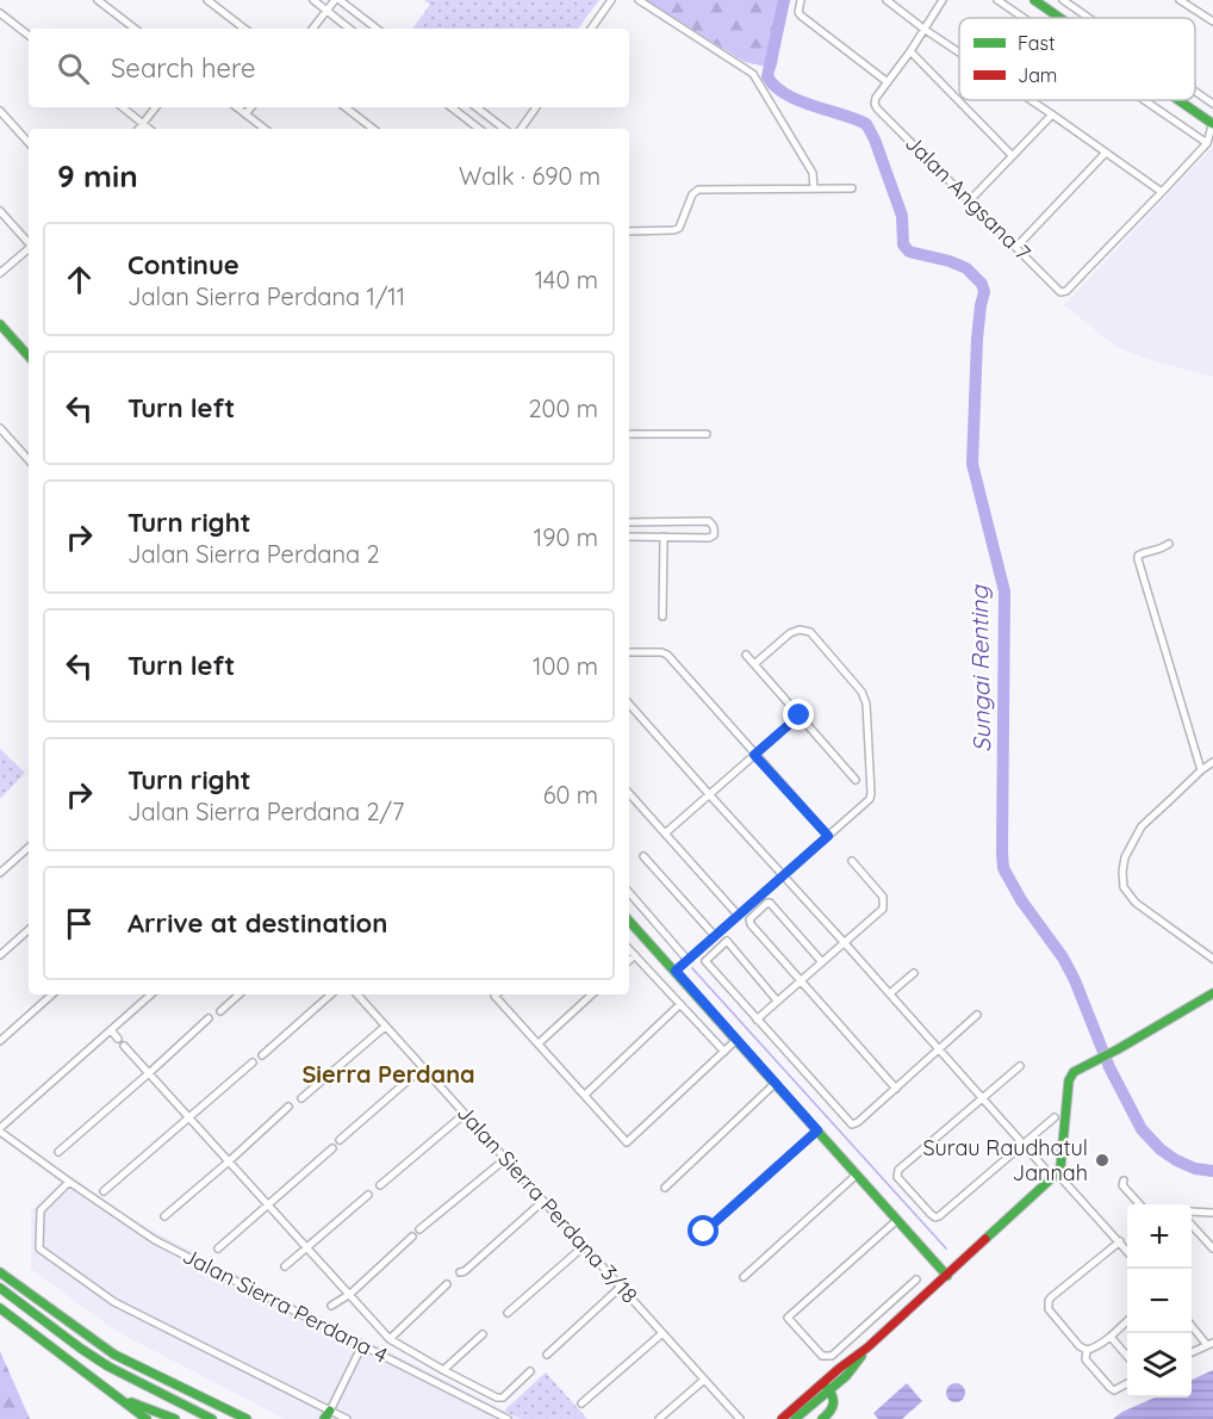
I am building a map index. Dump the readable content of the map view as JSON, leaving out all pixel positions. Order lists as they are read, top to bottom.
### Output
{
  "streets": {
    "street": ["Jalan Angsana 7", "Jalan Sierra Perdana 3/18", "Jalan Sierra Perdana 4"]
  },
  "districts": ["Sierra Perdana"],
  "water": ["Sungai Renting"],
  "places": ["Surau Raudhatul Jannah"],
  "legend": ["Fast", "Jam"],
  "page": {
    "search": "Search here",
    "heading": ["9 min", "Walk · 690 m"],
    "list": [
      ["Continue", "Jalan Sierra Perdana 1/11", "140 m"],
      ["Turn left", "200 m"],
      ["Turn right", "Jalan Sierra Perdana 2", "190 m"],
      ["Turn left", "100 m"],
      ["Turn right", "Jalan Sierra Perdana 2/7", "60 m"],
      "Arrive at destination"
    ],
    "map_buttons": ["+", "−"]
  }
}
